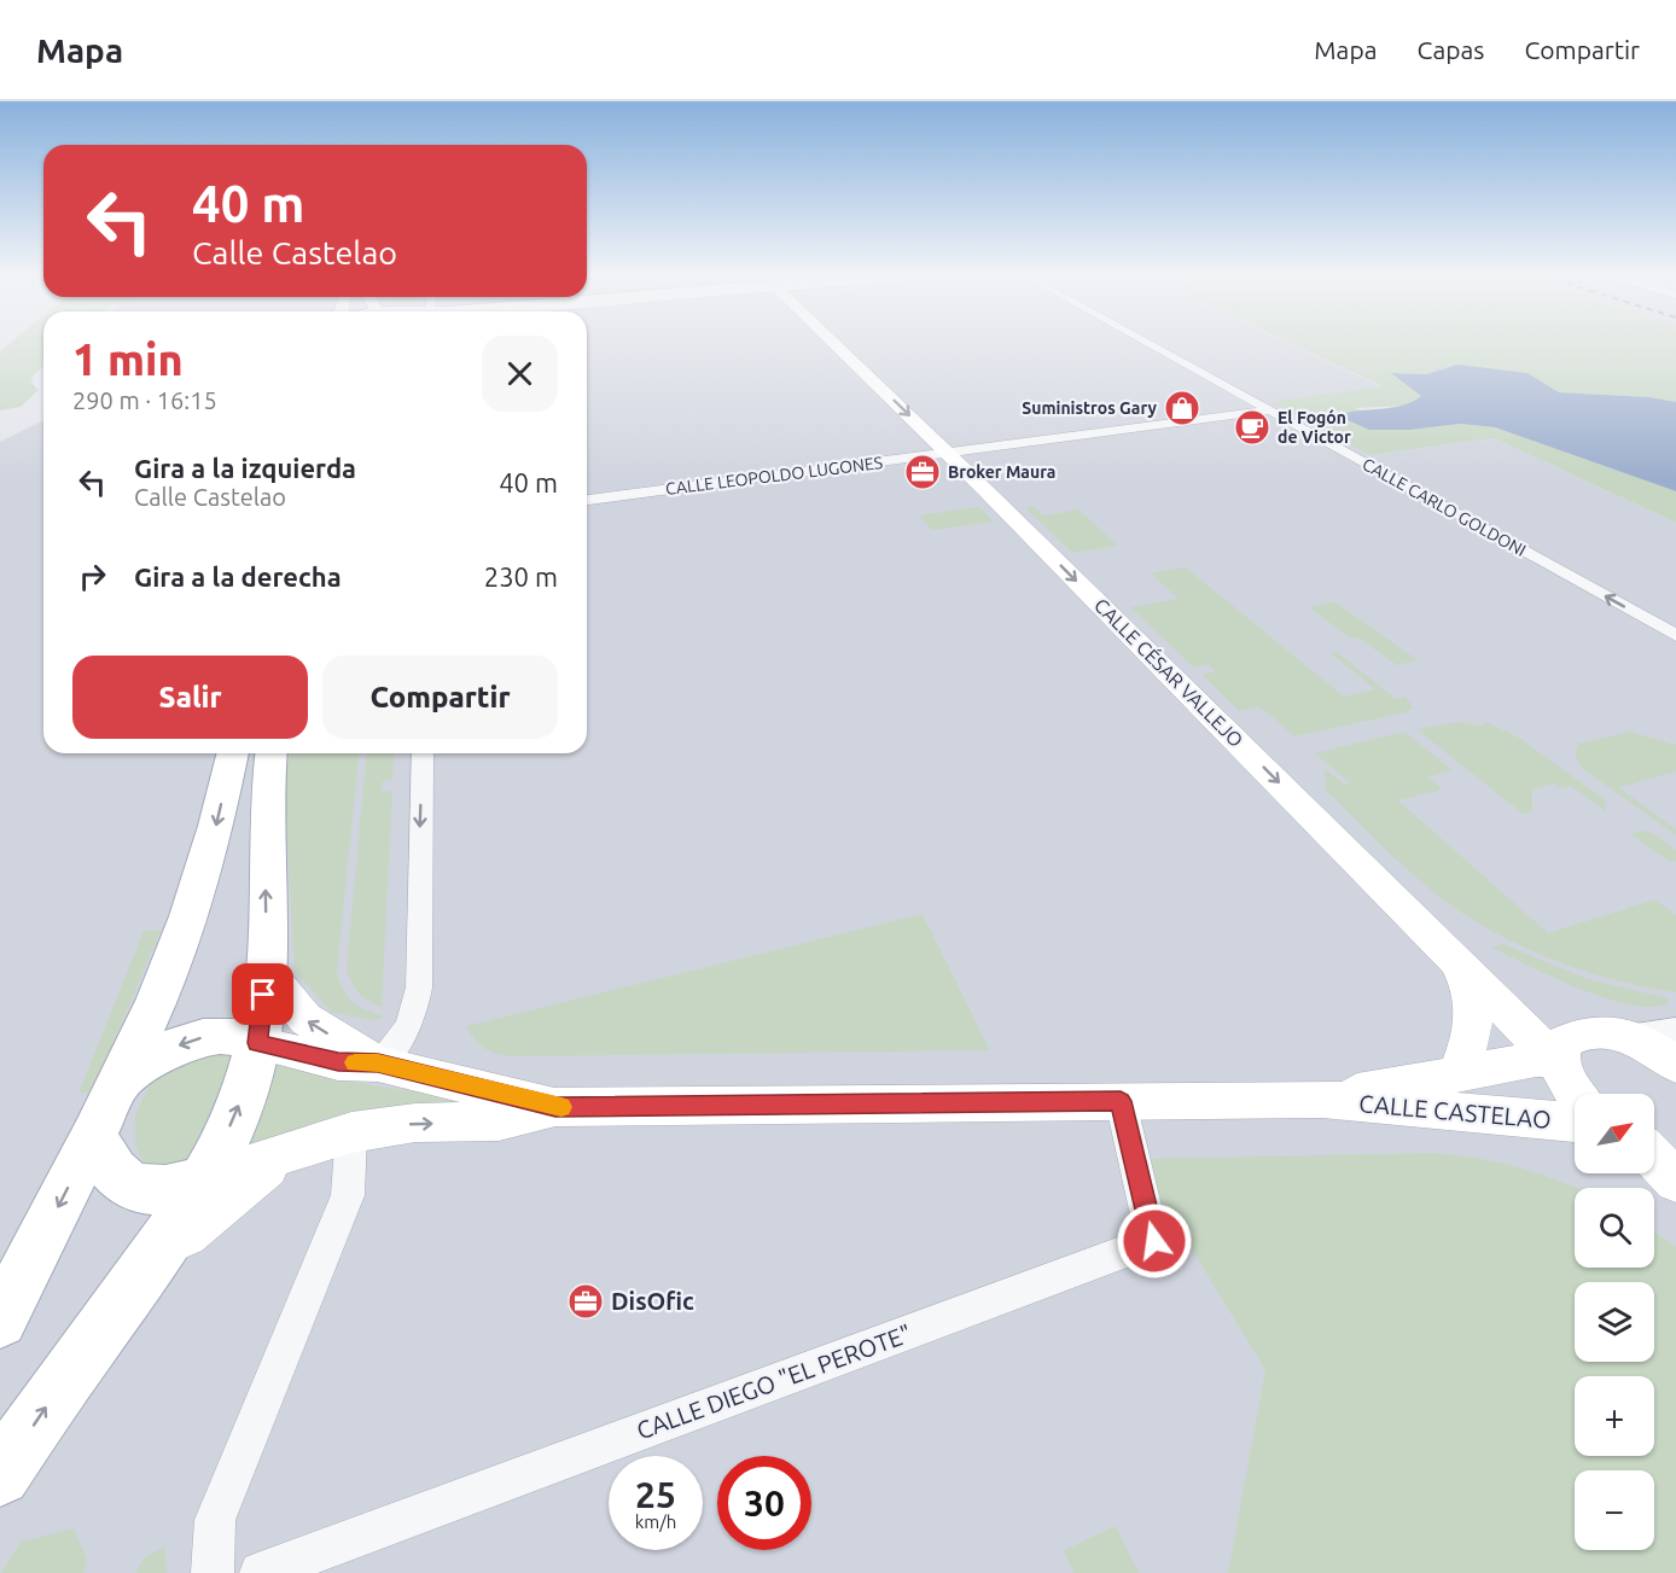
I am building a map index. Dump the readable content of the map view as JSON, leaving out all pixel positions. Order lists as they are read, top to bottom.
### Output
{
  "streets": {
    "street": [
      "CALLE LEOPOLDO LUGONES",
      "CALLE CARLO GOLDONI",
      "CALLE CÉSAR VALLEJO",
      "CALLE CASTELAO",
      "CALLE DIEGO \"EL PEROTE\""
    ]
  },
  "crossings": [
    ["CALLE LEOPOLDO LUGONES", "CALLE CARLO GOLDONI"],
    ["CALLE LEOPOLDO LUGONES", "CALLE CÉSAR VALLEJO"],
    ["CALLE CÉSAR VALLEJO", "CALLE CASTELAO"],
    ["CALLE CASTELAO", "CALLE DIEGO \"EL PEROTE\""]
  ],
  "one_way": ["CALLE CARLO GOLDONI", "CALLE CÉSAR VALLEJO"],
  "places": {
    "shop": ["Suministros Gary"],
    "cafe": ["El Fogón de Victor"],
    "office": ["Broker Maura", "DisOfic"]
  },
  "north": "top right",
  "page": {
    "header": "Mapa",
    "nav": ["Mapa", "Capas", "Compartir"],
    "turn": ["40 m", "Calle Castelao"],
    "heading": ["1 min", "290 m · 16:15"],
    "list": [
      {
        "name": "Gira a la izquierda",
        "note": "Calle Castelao",
        "value": "40 m"
      },
      {
        "name": "Gira a la derecha",
        "value": "230 m"
      }
    ],
    "buttons": ["Salir", "Compartir"],
    "map_buttons": ["+", "−"],
    "speed": "25 km/h",
    "limit": "30"
  }
}
